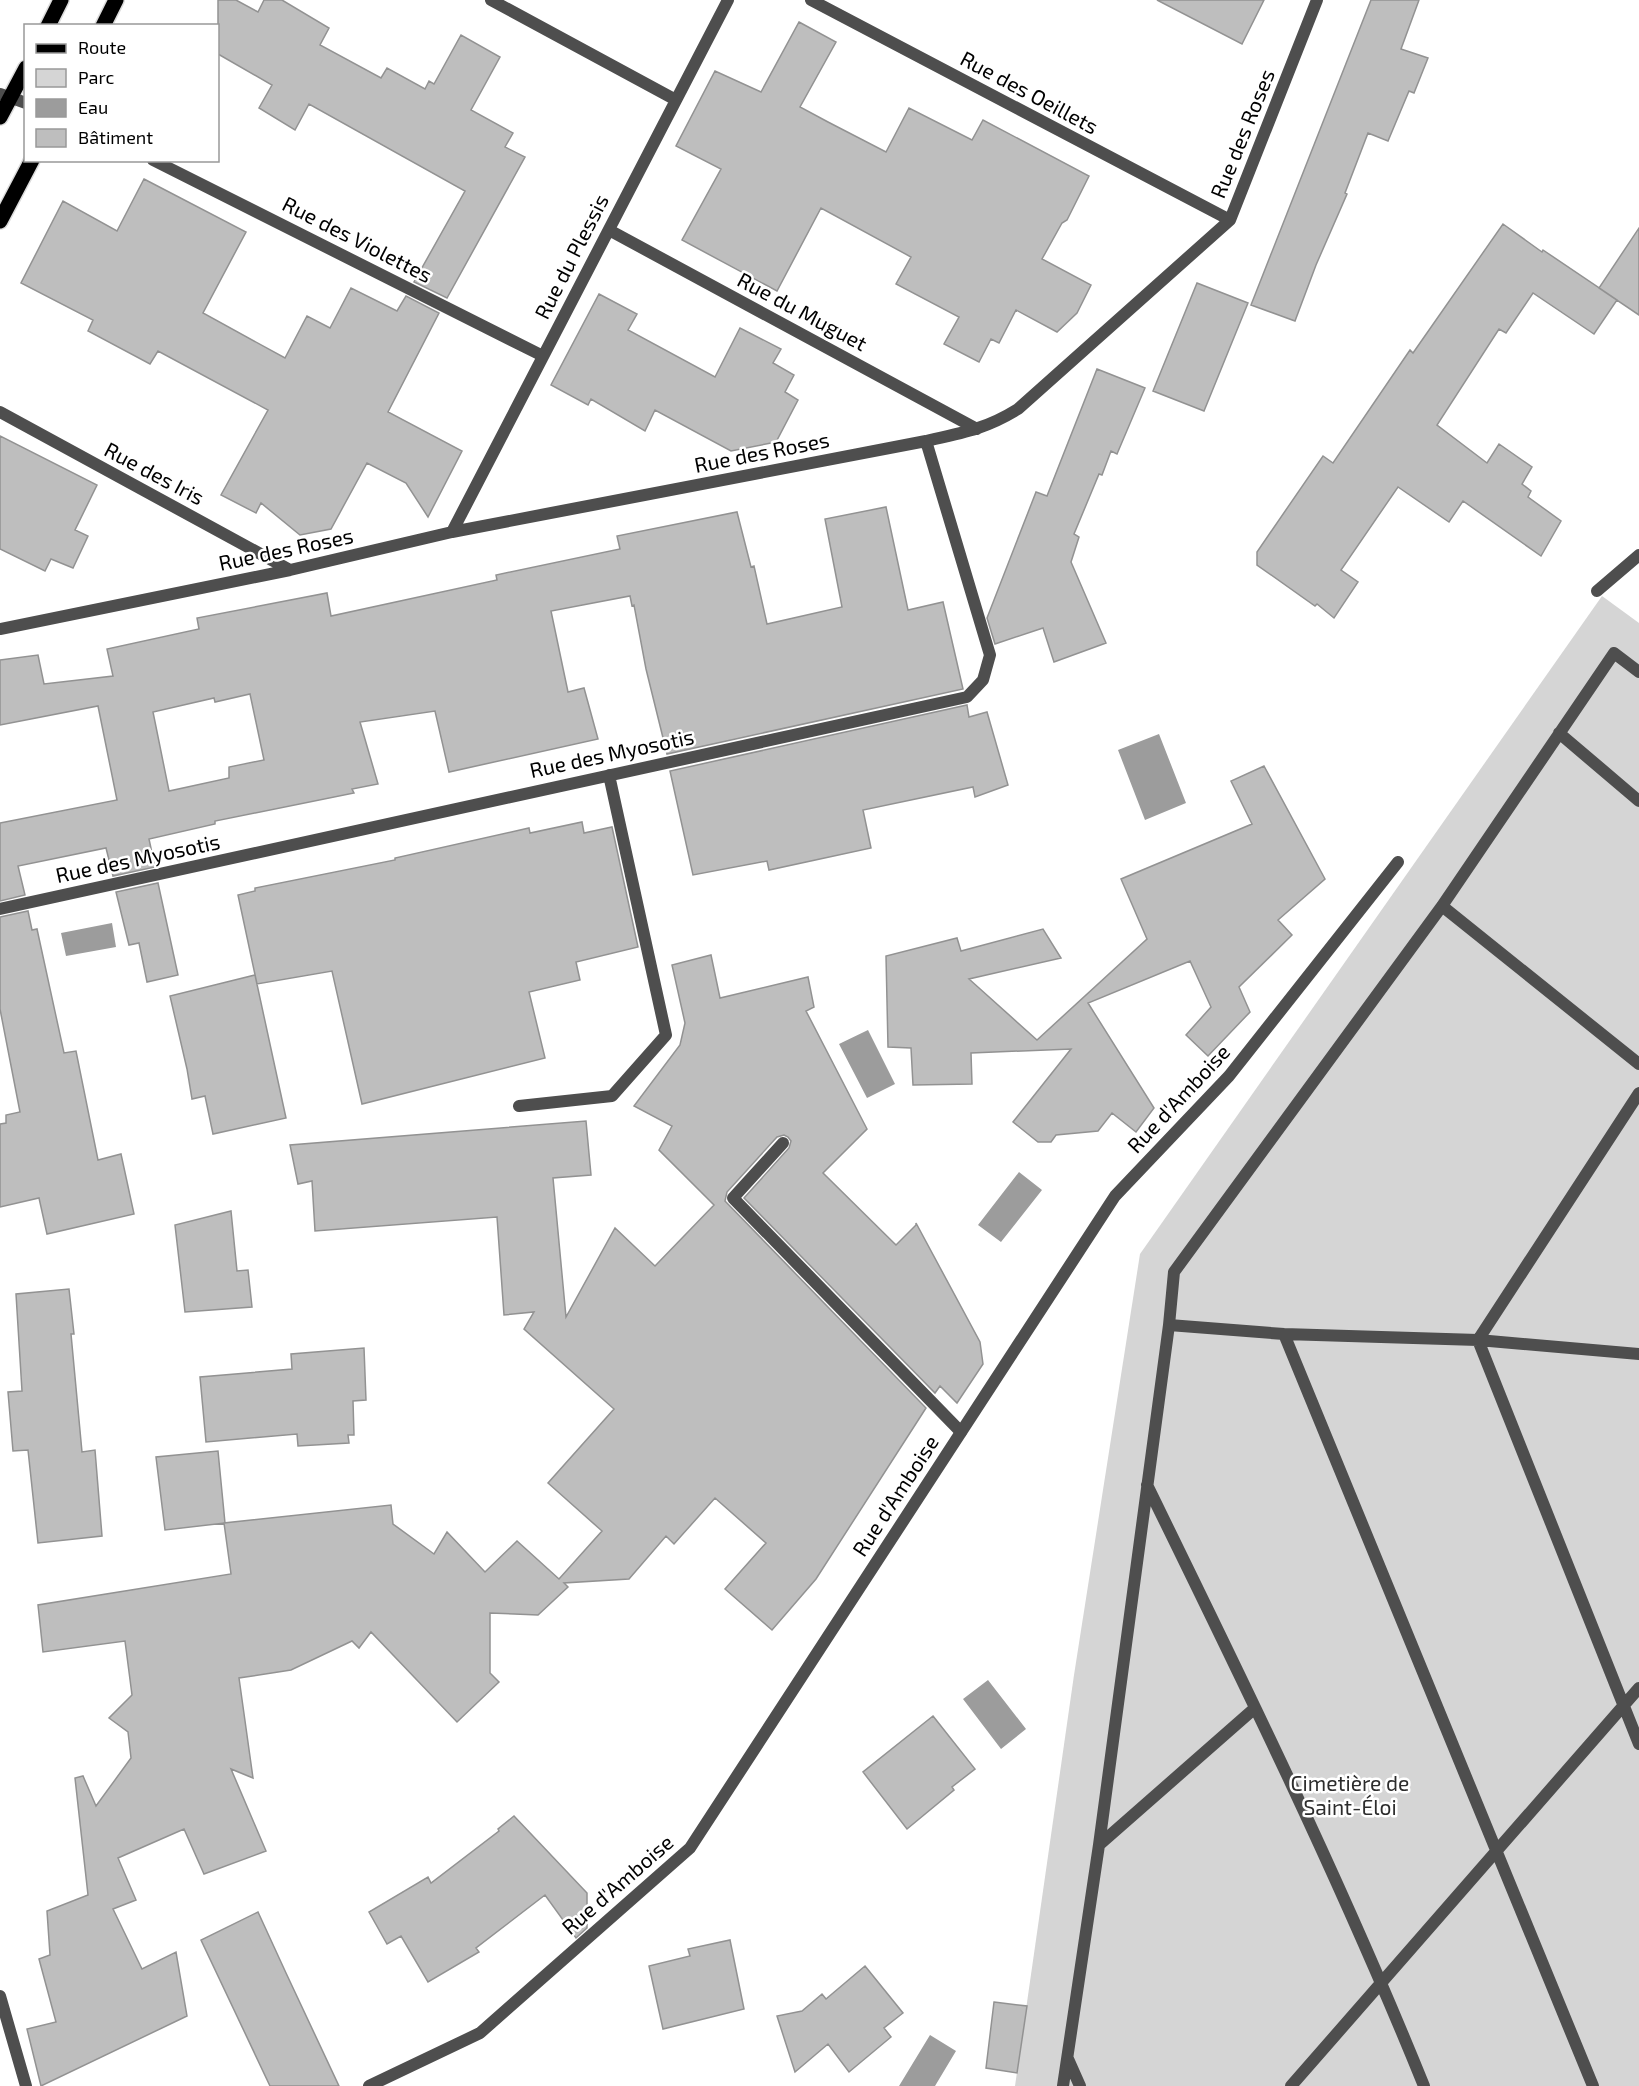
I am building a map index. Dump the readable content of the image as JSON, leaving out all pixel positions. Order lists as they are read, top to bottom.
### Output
{
  "streets": {
    "street": [
      "Rue des Oeillets",
      "Rue des Roses",
      "Rue des Violettes",
      "Rue du Plessis",
      "Rue du Muguet",
      "Rue des Iris",
      "Rue des Myosotis",
      "Rue d'Amboise"
    ]
  },
  "crossings": [
    ["Rue des Oeillets", "Rue des Roses"],
    ["Rue des Roses", "Rue du Plessis"],
    ["Rue des Roses", "Rue du Muguet"],
    ["Rue des Roses", "Rue des Iris"],
    ["Rue des Roses", "Rue des Myosotis"],
    ["Rue des Violettes", "Rue du Plessis"],
    ["Rue du Plessis", "Rue du Muguet"]
  ],
  "parks": ["Cimetière de Saint-Éloi"],
  "legend": [
    "Route",
    "Parc",
    "Eau",
    "Bâtiment"
  ]
}
